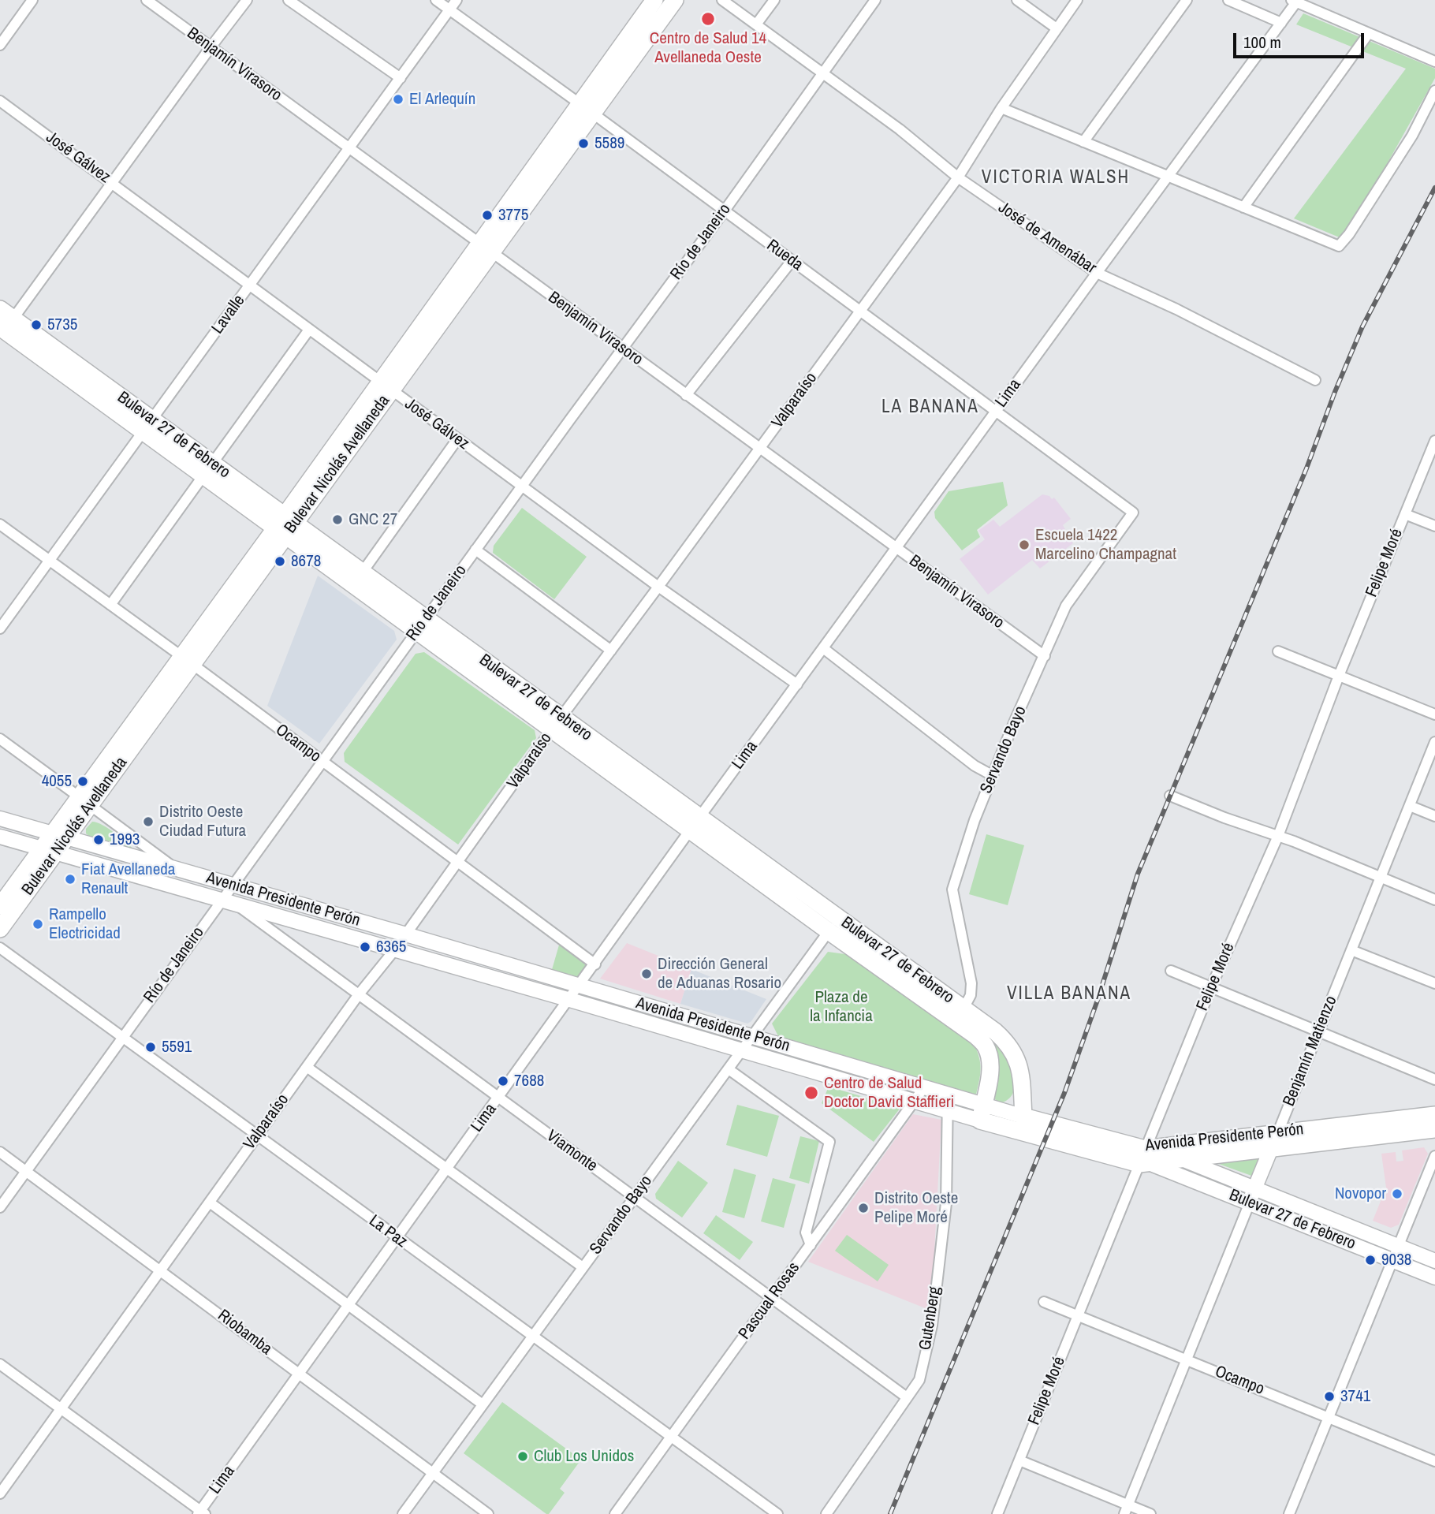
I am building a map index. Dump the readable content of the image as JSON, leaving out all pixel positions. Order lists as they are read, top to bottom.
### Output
{
  "streets": {
    "main road": [
      "Bulevar 27 de Febrero",
      "Bulevar Nicolás Avellaneda",
      "Avenida Presidente Perón",
      "Benjamín Matienzo"
    ],
    "street": [
      "Benjamín Virasoro",
      "José Gálvez",
      "José de Amenábar",
      "Río de Janeiro",
      "Rueda",
      "Lavalle",
      "Lima",
      "Valparaíso",
      "Felipe Moré",
      "Ocampo",
      "Servando Bayo",
      "Viamonte",
      "La Paz",
      "Pascual Rosas",
      "Gutenberg",
      "Riobamba"
    ]
  },
  "crossings": [
    ["Benjamín Virasoro", "Río de Janeiro"],
    ["Benjamín Virasoro", "Lavalle"],
    ["Benjamín Virasoro", "Lima"],
    ["Benjamín Virasoro", "Valparaíso"],
    ["Benjamín Virasoro", "Bulevar Nicolás Avellaneda"],
    ["Benjamín Virasoro", "Servando Bayo"],
    ["José Gálvez", "Río de Janeiro"],
    ["José Gálvez", "Lavalle"],
    ["José Gálvez", "Lima"],
    ["José Gálvez", "Valparaíso"],
    ["José Gálvez", "Bulevar Nicolás Avellaneda"],
    ["José de Amenábar", "Río de Janeiro"],
    ["José de Amenábar", "Lima"],
    ["José de Amenábar", "Valparaíso"],
    ["Río de Janeiro", "Rueda"],
    ["Río de Janeiro", "Bulevar 27 de Febrero"],
    ["Río de Janeiro", "Ocampo"],
    ["Río de Janeiro", "Avenida Presidente Perón"],
    ["Río de Janeiro", "La Paz"],
    ["Río de Janeiro", "Riobamba"],
    ["Rueda", "Lavalle"],
    ["Rueda", "Lima"],
    ["Rueda", "Valparaíso"],
    ["Rueda", "Bulevar Nicolás Avellaneda"],
    ["Rueda", "Servando Bayo"],
    ["Lavalle", "Bulevar 27 de Febrero"],
    ["Lavalle", "Ocampo"],
    ["Lima", "Bulevar 27 de Febrero"],
    ["Lima", "Ocampo"],
    ["Lima", "Avenida Presidente Perón"],
    ["Lima", "Viamonte"],
    ["Lima", "La Paz"],
    ["Lima", "Riobamba"],
    ["Valparaíso", "Bulevar 27 de Febrero"],
    ["Valparaíso", "Ocampo"],
    ["Valparaíso", "Avenida Presidente Perón"],
    ["Valparaíso", "Viamonte"],
    ["Valparaíso", "La Paz"],
    ["Valparaíso", "Riobamba"],
    ["Bulevar 27 de Febrero", "Bulevar Nicolás Avellaneda"],
    ["Bulevar 27 de Febrero", "Felipe Moré"],
    ["Bulevar 27 de Febrero", "Servando Bayo"],
    ["Bulevar 27 de Febrero", "Avenida Presidente Perón"],
    ["Bulevar 27 de Febrero", "Benjamín Matienzo"],
    ["Bulevar Nicolás Avellaneda", "Ocampo"],
    ["Bulevar Nicolás Avellaneda", "Avenida Presidente Perón"],
    ["Felipe Moré", "Ocampo"],
    ["Felipe Moré", "Avenida Presidente Perón"],
    ["Ocampo", "Benjamín Matienzo"],
    ["Servando Bayo", "Avenida Presidente Perón"],
    ["Servando Bayo", "Viamonte"],
    ["Servando Bayo", "La Paz"],
    ["Servando Bayo", "Riobamba"],
    ["Avenida Presidente Perón", "Benjamín Matienzo"],
    ["Avenida Presidente Perón", "Viamonte"],
    ["Avenida Presidente Perón", "Pascual Rosas"],
    ["Avenida Presidente Perón", "Gutenberg"],
    ["Viamonte", "Pascual Rosas"],
    ["Viamonte", "Gutenberg"],
    ["La Paz", "Pascual Rosas"]
  ],
  "districts": ["VICTORIA WALSH", "LA BANANA", "VILLA BANANA"],
  "parks": ["Plaza de la Infancia"],
  "places": [
    "Centro de Salud 14 Avellaneda Oeste",
    "El Arlequín",
    "5589",
    "3775",
    "5735",
    "GNC 27",
    "Escuela 1422 Marcelino Champagnat",
    "8678",
    "4055",
    "Distrito Oeste Ciudad Futura",
    "1993",
    "Fiat Avellaneda Renault",
    "Rampello Electricidad",
    "6365",
    "Dirección General de Aduanas Rosario",
    "5591",
    "7688",
    "Centro de Salud Doctor David Staffieri",
    "Novopor",
    "Distrito Oeste Pelipe Moré",
    "9038",
    "3741",
    "Club Los Unidos"
  ],
  "scale_bar": "100 m"
}
